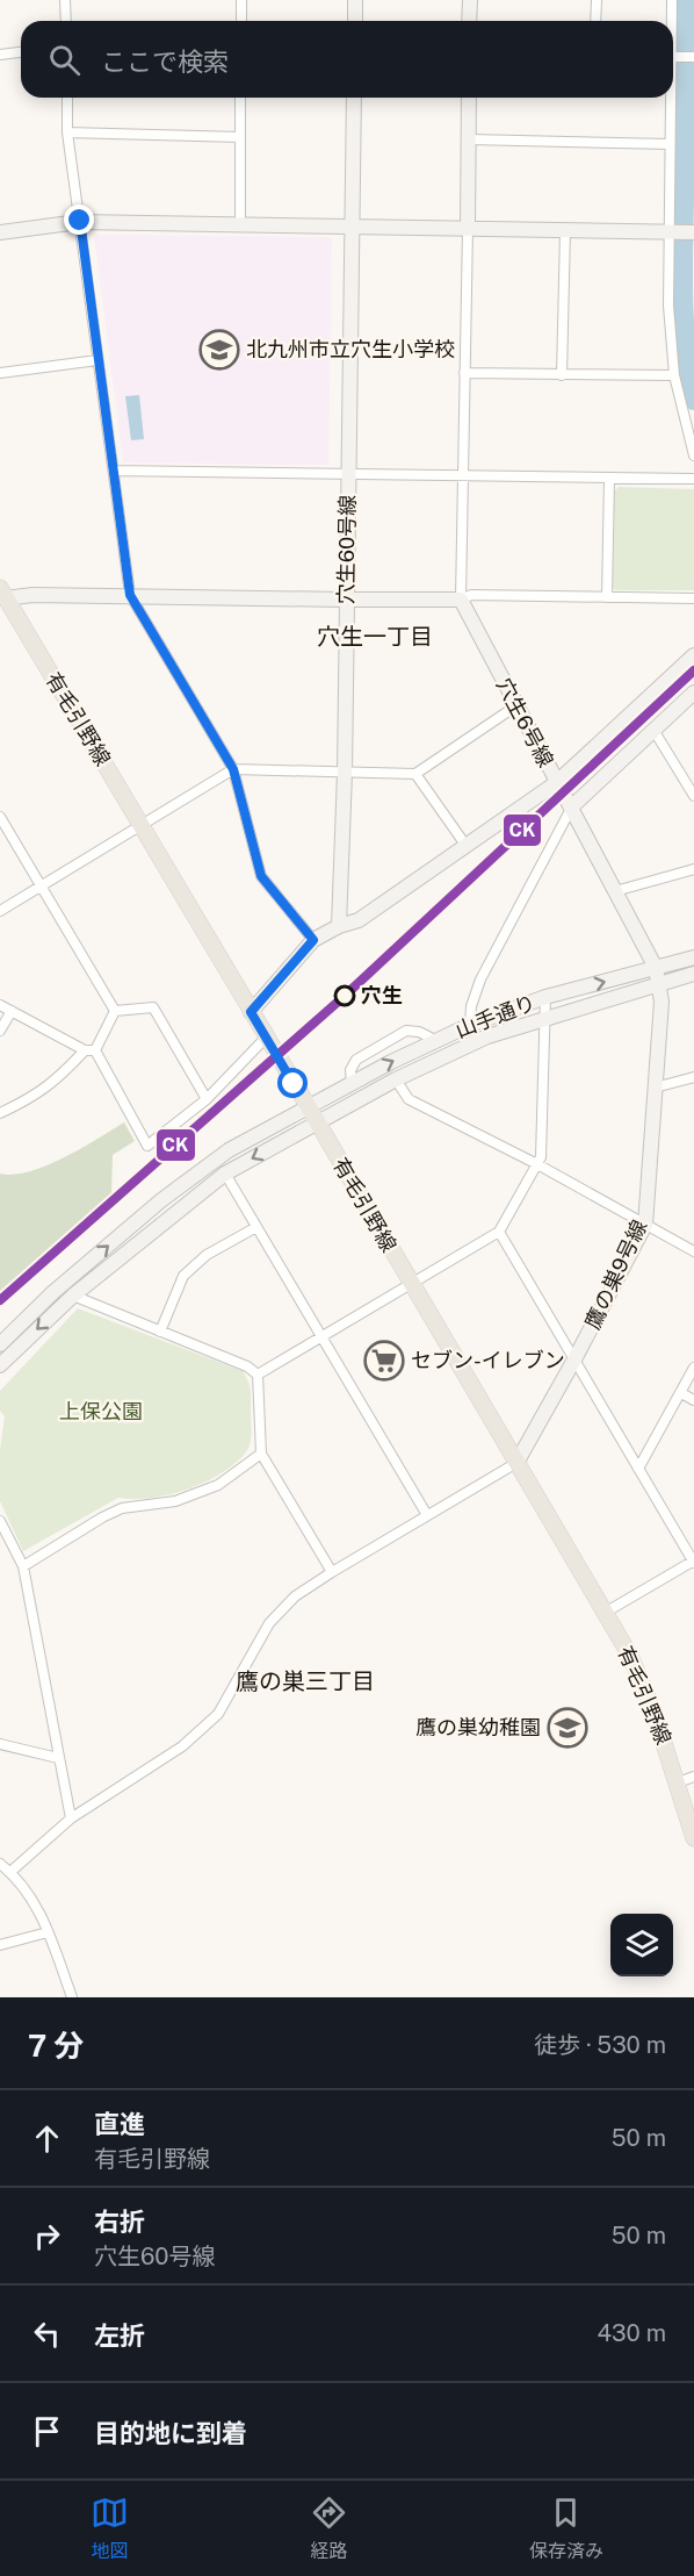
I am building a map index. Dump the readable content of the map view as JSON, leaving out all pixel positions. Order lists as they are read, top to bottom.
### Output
{
  "streets": {
    "main road": ["有毛引野線"],
    "street": [
      "穴生60号線",
      "穴生6号線",
      "山手通り",
      "鷹の巣9号線"
    ]
  },
  "crossings": [
    ["有毛引野線", "山手通り"],
    ["有毛引野線", "鷹の巣9号線"],
    ["穴生6号線", "山手通り"],
    ["穴生6号線", "鷹の巣9号線"],
    ["山手通り", "鷹の巣9号線"]
  ],
  "districts": ["穴生一丁目", "鷹の巣三丁目"],
  "parks": ["上保公園"],
  "places": {
    "school or university": ["北九州市立穴生小学校", "鷹の巣幼稚園"],
    "other": ["穴生"],
    "supermarket": ["セブン-イレブン"]
  },
  "lines": ["transit line CK"],
  "page": {
    "search": "ここで検索",
    "heading": ["7 分", "徒歩 · 530 m"],
    "list": [
      ["直進", "有毛引野線", "50 m"],
      ["右折", "穴生60号線", "50 m"],
      ["左折", "430 m"],
      "目的地に到着"
    ],
    "nav": ["地図", "経路", "保存済み"]
  }
}
